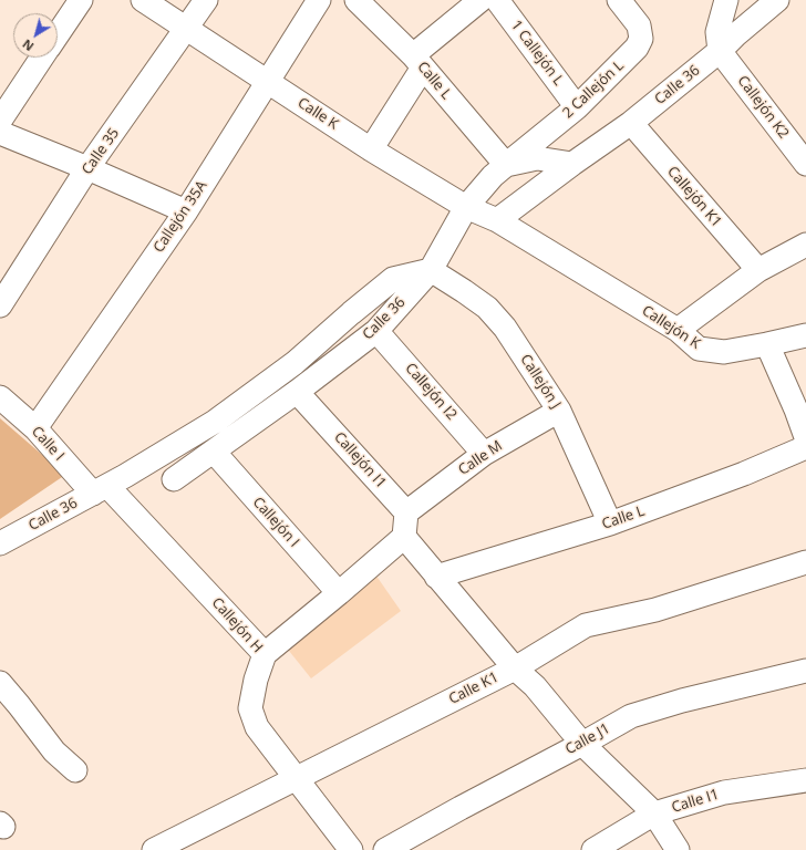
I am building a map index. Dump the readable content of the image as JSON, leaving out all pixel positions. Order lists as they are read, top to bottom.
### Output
{
  "streets": {
    "street": [
      "1 Callejón L",
      "Calle L",
      "Calle 36",
      "2 Callejón L",
      "Callejón K2",
      "Calle K",
      "Calle 35",
      "Callejón K1",
      "Callejón 35A",
      "Callejón K",
      "Callejón J",
      "Callejón I2",
      "Calle I",
      "Calle M",
      "Callejón I1",
      "Callejón I",
      "Callejón H",
      "Calle K1",
      "Calle J1",
      "Calle I1"
    ]
  },
  "crossings": [
    ["1 Callejón L", "2 Callejón L"],
    ["Calle L", "Calle 36"],
    ["Calle L", "2 Callejón L"],
    ["Calle L", "Callejón J"],
    ["Calle 36", "2 Callejón L"],
    ["Calle 36", "Callejón K2"],
    ["Calle 36", "Calle K"],
    ["Calle 36", "Callejón K1"],
    ["Calle 36", "Callejón K"],
    ["Calle 36", "Callejón J"],
    ["Calle 36", "Callejón I2"],
    ["Calle 36", "Calle I"],
    ["Calle 36", "Callejón I1"],
    ["Calle 36", "Callejón I"],
    ["Calle 36", "Callejón H"],
    ["Calle K", "Calle 35"],
    ["Calle K", "Callejón 35A"],
    ["Calle K", "Callejón K"],
    ["Callejón 35A", "Calle I"],
    ["Callejón J", "Calle M"],
    ["Callejón I2", "Calle M"],
    ["Calle I", "Callejón H"],
    ["Calle M", "Callejón I1"],
    ["Callejón H", "Calle K1"]
  ],
  "north": "bottom left"
}
